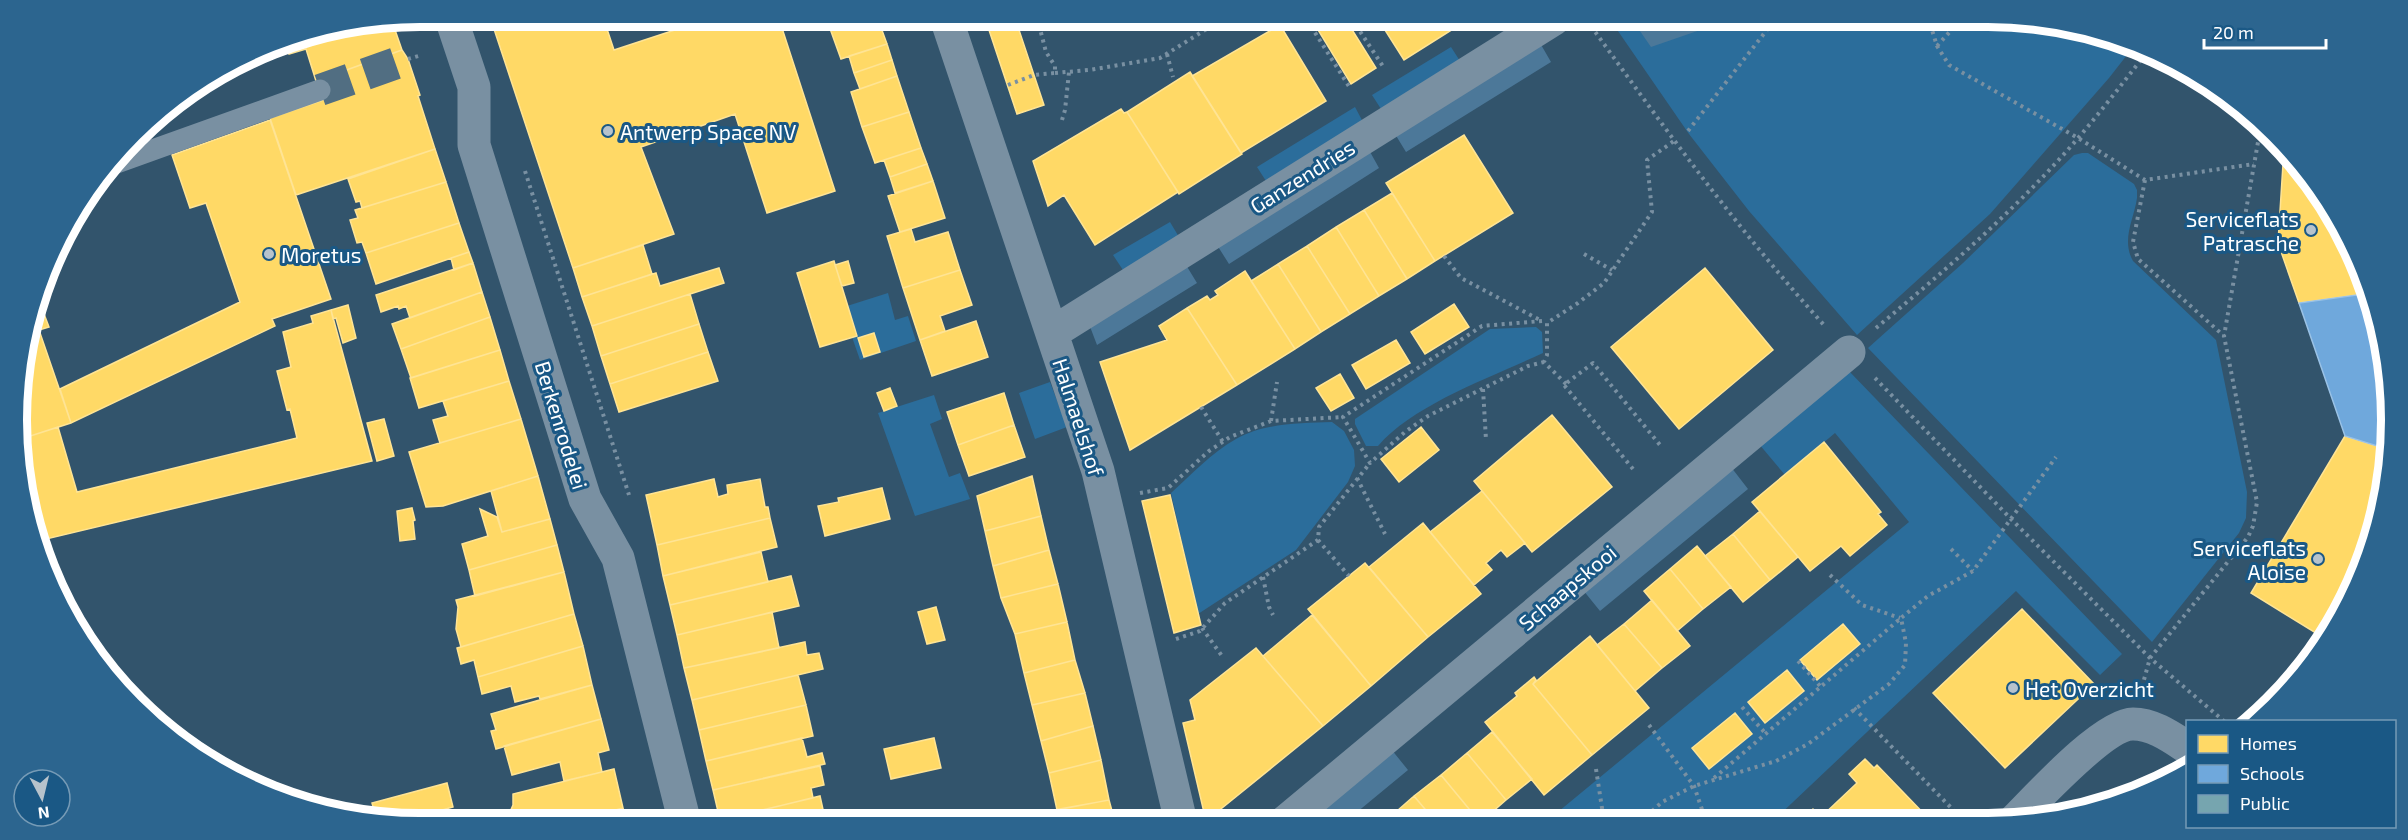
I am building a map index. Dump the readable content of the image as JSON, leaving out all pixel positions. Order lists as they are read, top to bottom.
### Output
{
  "streets": {
    "street": [
      "Ganzendries",
      "Halmaelshof",
      "Berkenrodelei",
      "Schaapskooi"
    ]
  },
  "crossings": [
    ["Ganzendries", "Halmaelshof"]
  ],
  "places": [
    "Antwerp Space NV",
    "Serviceflats Patrasche",
    "Moretus",
    "Serviceflats Aloise",
    "Het Overzicht"
  ],
  "legend": ["Homes", "Schools", "Public"],
  "scale_bar": "20 m",
  "north": "bottom"
}
